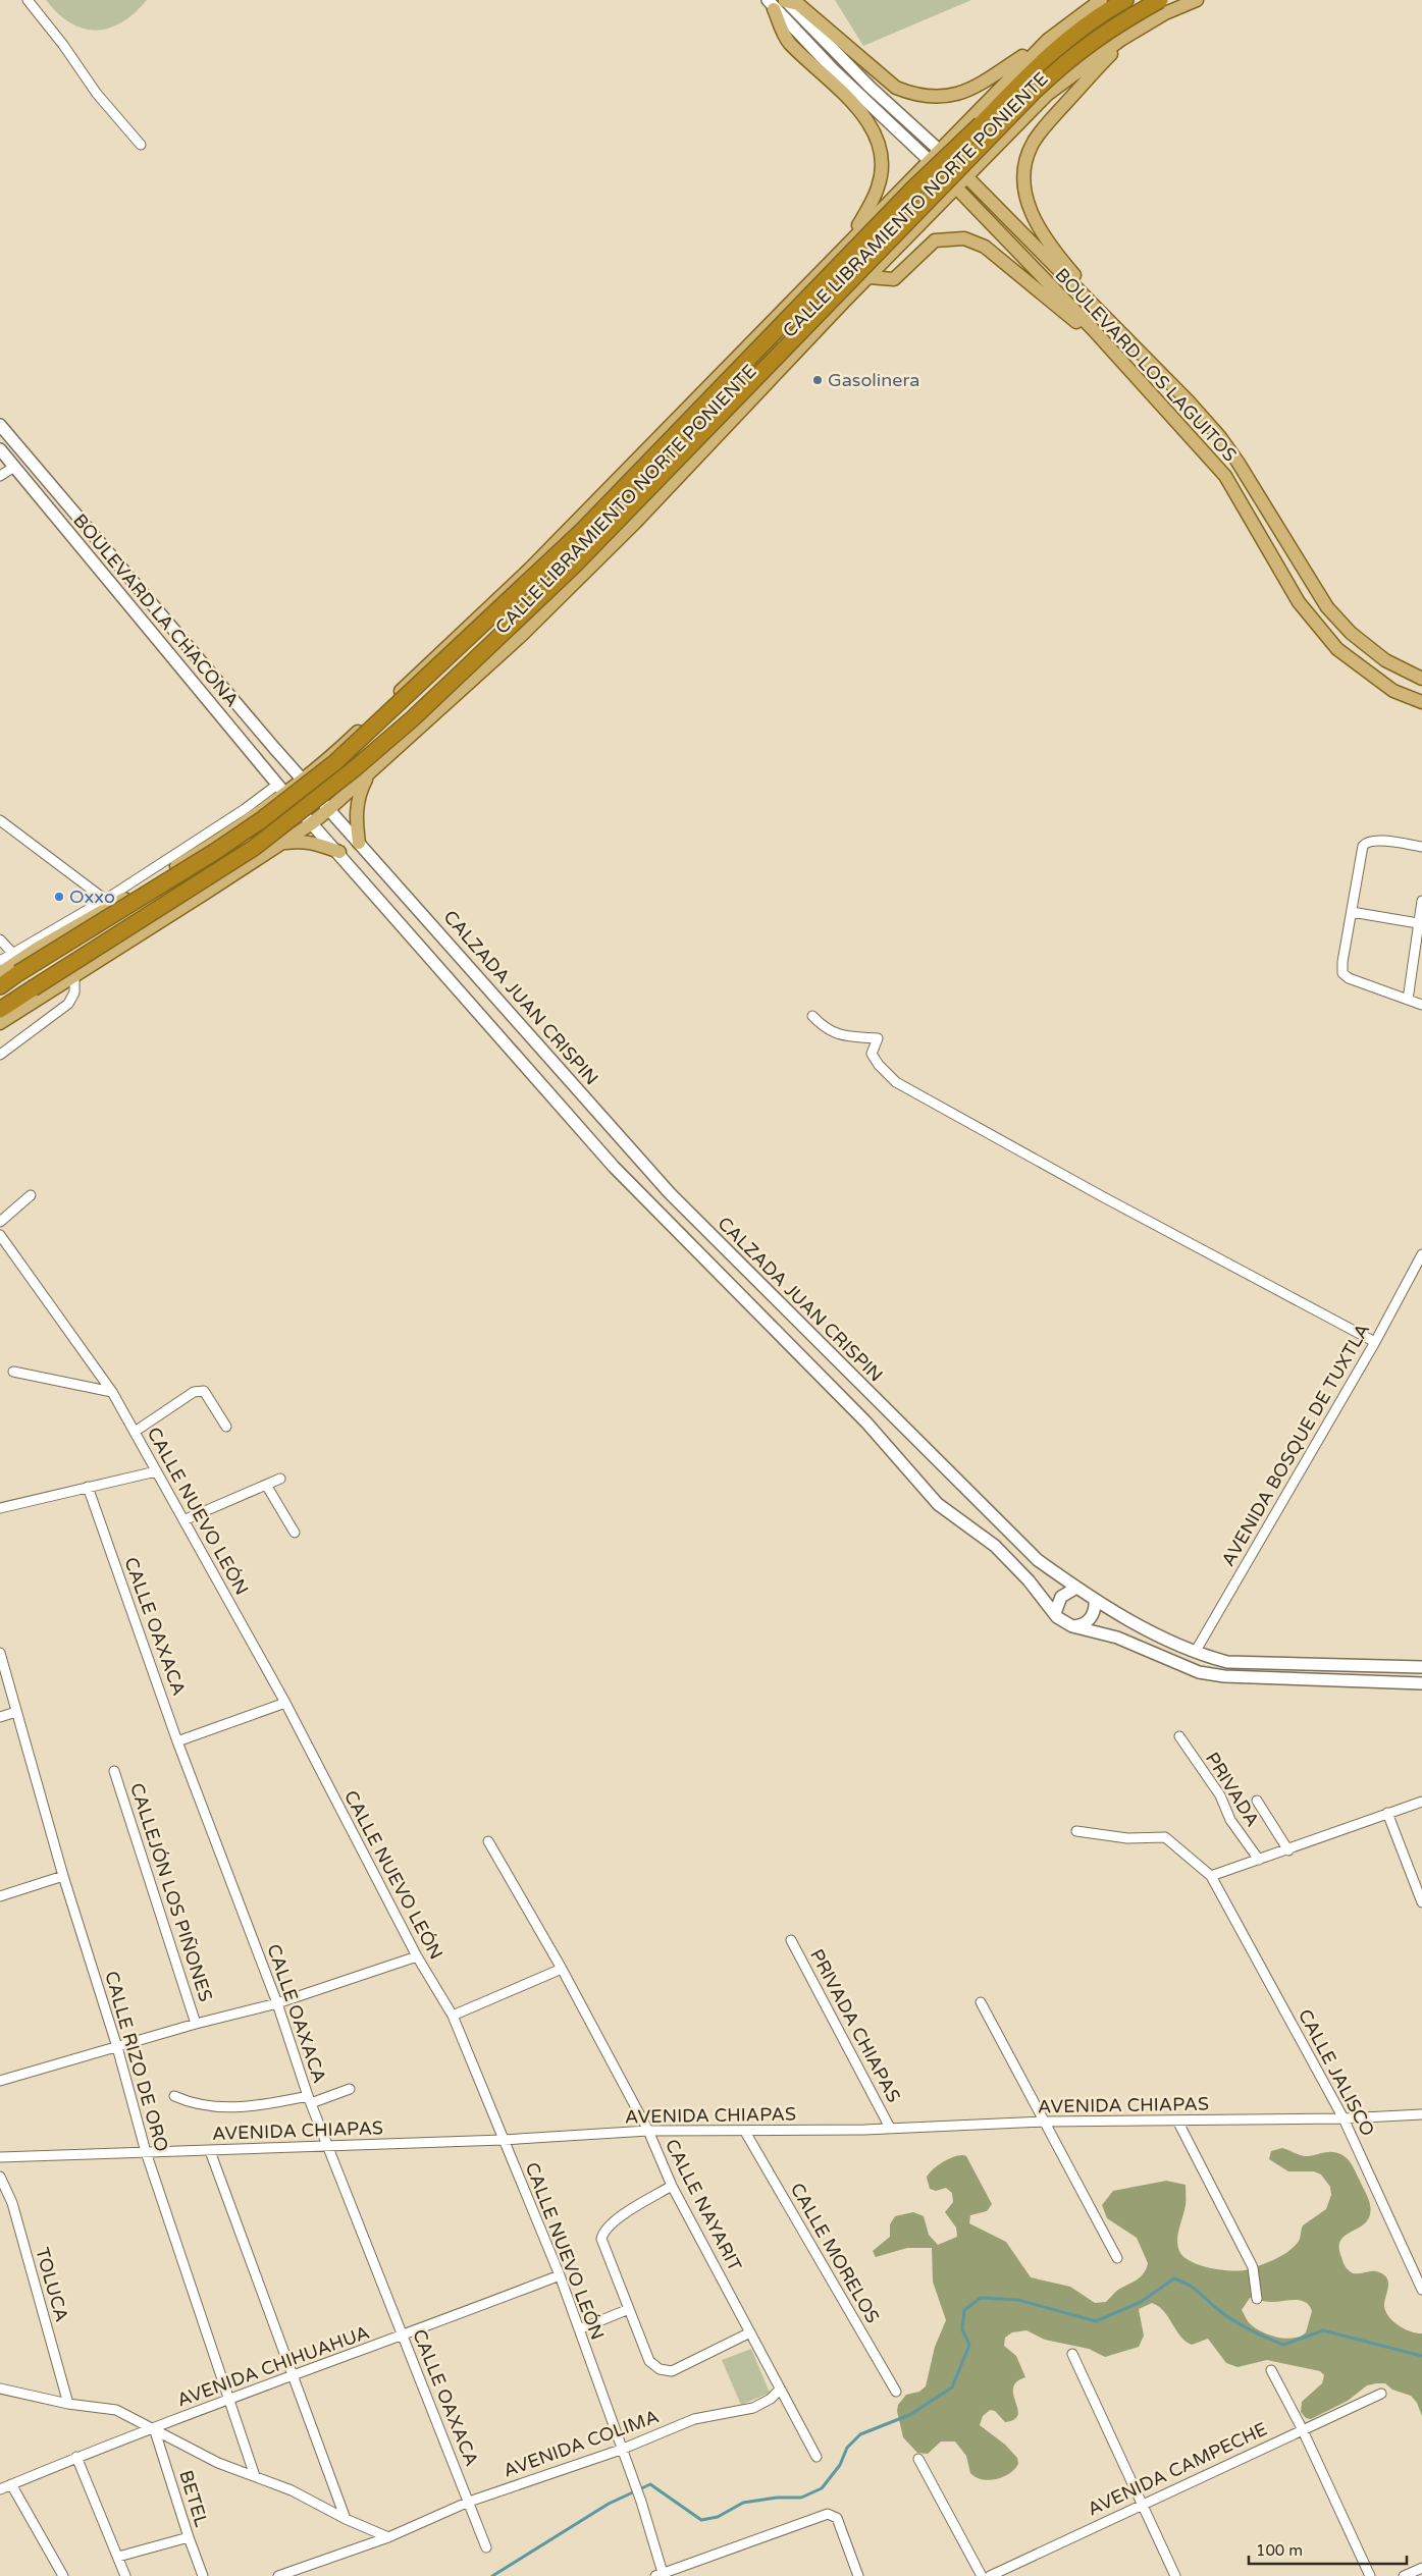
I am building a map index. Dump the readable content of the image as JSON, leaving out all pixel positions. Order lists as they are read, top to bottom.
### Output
{
  "streets": {
    "highway": ["CALLE LIBRAMIENTO NORTE PONIENTE"],
    "main road": ["BOULEVARD LOS LAGUITOS", "BOULEVARD LA CHACONA", "CALZADA JUAN CRISPIN"],
    "street": [
      "AVENIDA BOSQUE DE TUXTLA",
      "CALLE NUEVO LEÓN",
      "CALLE OAXACA",
      "PRIVADA",
      "CALLEJÓN LOS PIÑONES",
      "PRIVADA CHIAPAS",
      "CALLE RIZO DE ORO",
      "CALLE JALISCO",
      "AVENIDA CHIAPAS",
      "CALLE NAYARIT",
      "CALLE MORELOS",
      "TOLUCA",
      "AVENIDA CHIHUAHUA",
      "AVENIDA COLIMA",
      "AVENIDA CAMPECHE",
      "BETEL"
    ]
  },
  "crossings": [
    ["CALLE LIBRAMIENTO NORTE PONIENTE", "BOULEVARD LOS LAGUITOS"],
    ["CALLE LIBRAMIENTO NORTE PONIENTE", "BOULEVARD LA CHACONA"],
    ["CALLE LIBRAMIENTO NORTE PONIENTE", "CALZADA JUAN CRISPIN"],
    ["BOULEVARD LA CHACONA", "CALZADA JUAN CRISPIN"],
    ["CALZADA JUAN CRISPIN", "AVENIDA BOSQUE DE TUXTLA"],
    ["CALLE NUEVO LEÓN", "AVENIDA CHIAPAS"],
    ["CALLE NUEVO LEÓN", "AVENIDA CHIHUAHUA"],
    ["CALLE NUEVO LEÓN", "AVENIDA COLIMA"],
    ["CALLE OAXACA", "AVENIDA CHIAPAS"],
    ["CALLE OAXACA", "AVENIDA CHIHUAHUA"],
    ["CALLE OAXACA", "AVENIDA COLIMA"],
    ["PRIVADA CHIAPAS", "AVENIDA CHIAPAS"],
    ["CALLE RIZO DE ORO", "AVENIDA CHIAPAS"],
    ["CALLE RIZO DE ORO", "AVENIDA CHIHUAHUA"],
    ["CALLE JALISCO", "AVENIDA CHIAPAS"],
    ["AVENIDA CHIAPAS", "CALLE NAYARIT"],
    ["AVENIDA CHIAPAS", "CALLE MORELOS"],
    ["CALLE NAYARIT", "AVENIDA COLIMA"],
    ["AVENIDA CHIHUAHUA", "BETEL"]
  ],
  "places": ["Gasolinera", "Oxxo"],
  "scale_bar": "100 m"
}
